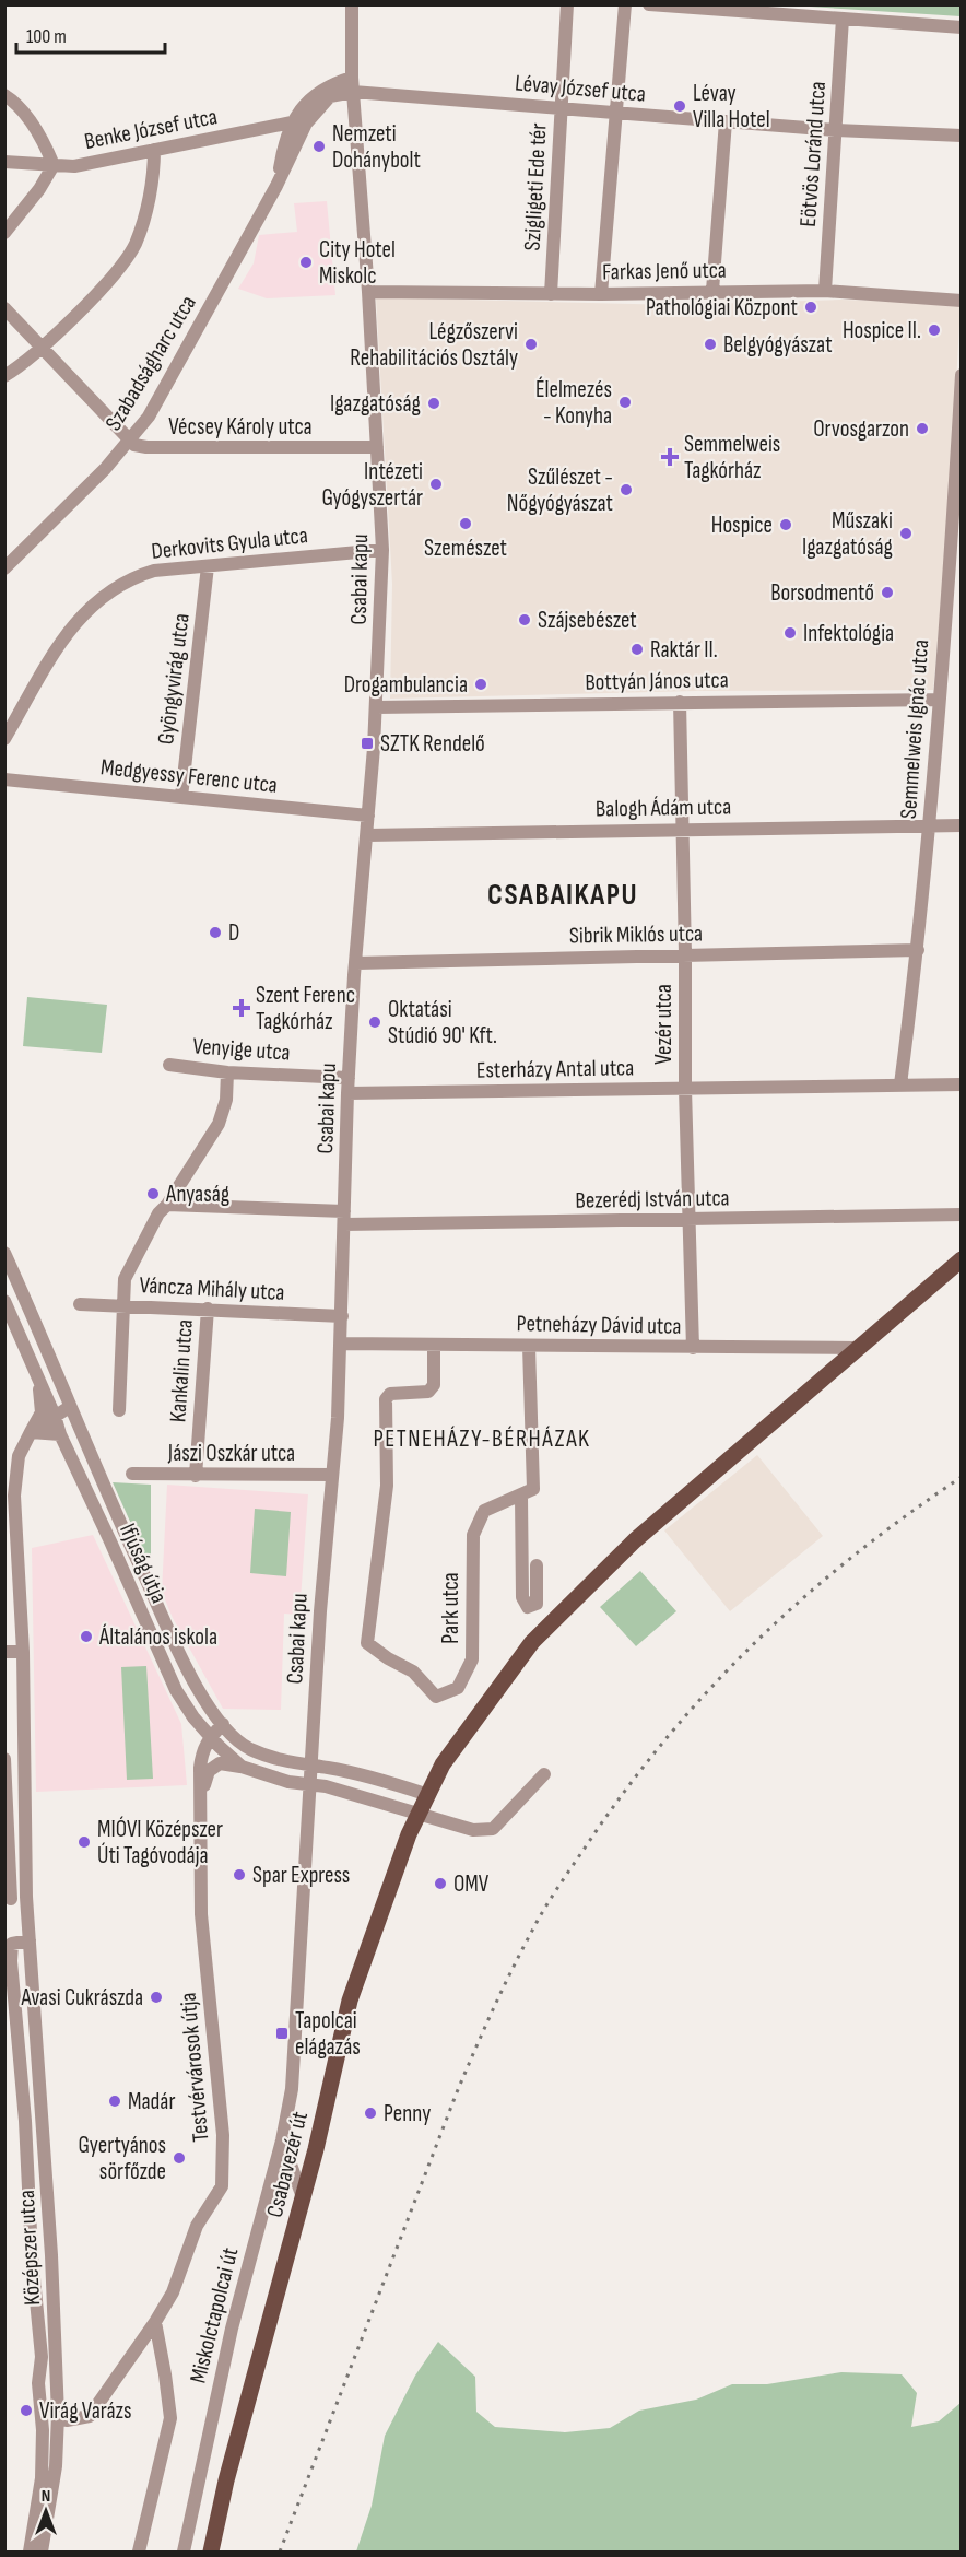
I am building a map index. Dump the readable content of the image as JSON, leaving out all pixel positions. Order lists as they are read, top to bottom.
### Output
{
  "streets": {
    "main road": ["Csabavezér út"],
    "street": [
      "Lévay József utca",
      "Benke József utca",
      "Eötvös Loránd utca",
      "Szigligeti Ede tér",
      "Farkas Jenő utca",
      "Szabadságharc utca",
      "Vécsey Károly utca",
      "Derkovits Gyula utca",
      "Csabai kapu",
      "Gyöngyvirág utca",
      "Bottyán János utca",
      "Semmelweis Ignác utca",
      "Medgyessy Ferenc utca",
      "Balogh Ádám utca",
      "Sibrik Miklós utca",
      "Vezér utca",
      "Venyige utca",
      "Esterházy Antal utca",
      "Bezerédj István utca",
      "Váncza Mihály utca",
      "Petneházy Dávid utca",
      "Kankalin utca",
      "Jászi Oszkár utca",
      "Ifjúság útja",
      "Park utca",
      "Testvérvárosok útja",
      "Középszer utca",
      "Miskolctapolcai út"
    ]
  },
  "crossings": [
    ["Lévay József utca", "Eötvös Loránd utca"],
    ["Lévay József utca", "Szigligeti Ede tér"],
    ["Lévay József utca", "Szabadságharc utca"],
    ["Lévay József utca", "Csabai kapu"],
    ["Benke József utca", "Szabadságharc utca"],
    ["Eötvös Loránd utca", "Farkas Jenő utca"],
    ["Szigligeti Ede tér", "Farkas Jenő utca"],
    ["Farkas Jenő utca", "Csabai kapu"],
    ["Szabadságharc utca", "Vécsey Károly utca"],
    ["Szabadságharc utca", "Csabai kapu"],
    ["Vécsey Károly utca", "Csabai kapu"],
    ["Derkovits Gyula utca", "Csabai kapu"],
    ["Derkovits Gyula utca", "Gyöngyvirág utca"],
    ["Csabai kapu", "Bottyán János utca"],
    ["Csabai kapu", "Medgyessy Ferenc utca"],
    ["Csabai kapu", "Balogh Ádám utca"],
    ["Csabai kapu", "Sibrik Miklós utca"],
    ["Csabai kapu", "Venyige utca"],
    ["Csabai kapu", "Esterházy Antal utca"],
    ["Csabai kapu", "Bezerédj István utca"],
    ["Csabai kapu", "Váncza Mihály utca"],
    ["Csabai kapu", "Petneházy Dávid utca"],
    ["Csabai kapu", "Jászi Oszkár utca"],
    ["Csabai kapu", "Ifjúság útja"],
    ["Csabai kapu", "Miskolctapolcai út"],
    ["Gyöngyvirág utca", "Medgyessy Ferenc utca"],
    ["Bottyán János utca", "Semmelweis Ignác utca"],
    ["Bottyán János utca", "Vezér utca"],
    ["Semmelweis Ignác utca", "Balogh Ádám utca"],
    ["Semmelweis Ignác utca", "Sibrik Miklós utca"],
    ["Semmelweis Ignác utca", "Esterházy Antal utca"],
    ["Balogh Ádám utca", "Vezér utca"],
    ["Sibrik Miklós utca", "Vezér utca"],
    ["Vezér utca", "Esterházy Antal utca"],
    ["Vezér utca", "Bezerédj István utca"],
    ["Vezér utca", "Petneházy Dávid utca"],
    ["Váncza Mihály utca", "Kankalin utca"],
    ["Petneházy Dávid utca", "Park utca"],
    ["Petneházy Dávid utca", "Csabavezér út"],
    ["Kankalin utca", "Jászi Oszkár utca"],
    ["Ifjúság útja", "Testvérvárosok útja"],
    ["Ifjúság útja", "Csabavezér út"],
    ["Ifjúság útja", "Középszer utca"],
    ["Testvérvárosok útja", "Középszer utca"]
  ],
  "districts": ["CSABAIKAPU", "PETNEHÁZY-BÉRHÁZAK"],
  "places": {
    "other": [
      "Lévay Villa Hotel",
      "Nemzeti Dohánybolt",
      "City Hotel Miskolc",
      "Pathológiai Központ",
      "Hospice II.",
      "Légzőszervi Rehabilitációs Osztály",
      "Belgyógyászat",
      "Élelmezés - Konyha",
      "Igazgatóság",
      "Orvosgarzon",
      "Intézeti Gyógyszertár",
      "Szűlészet - Nőgyógyászat",
      "Szemészet",
      "Hospice",
      "Műszaki Igazgatóság",
      "Borsodmentő",
      "Szájsebészet",
      "Infektológia",
      "Raktár II.",
      "Drogambulancia",
      "D",
      "Oktatási Stúdió 90' Kft.",
      "Anyaság",
      "Általános iskola",
      "MIÓVI Középszer Úti Tagóvodája",
      "Spar Express",
      "OMV",
      "Avasi Cukrászda",
      "Madár",
      "Penny",
      "Gyertyános sörfőzde",
      "Virág Varázs"
    ],
    "health": ["Semmelweis Tagkórház", "Szent Ferenc Tagkórház"],
    "transit": ["SZTK Rendelő", "Tapolcai elágazás"]
  },
  "scale_bar": "100 m",
  "north": "top"
}
